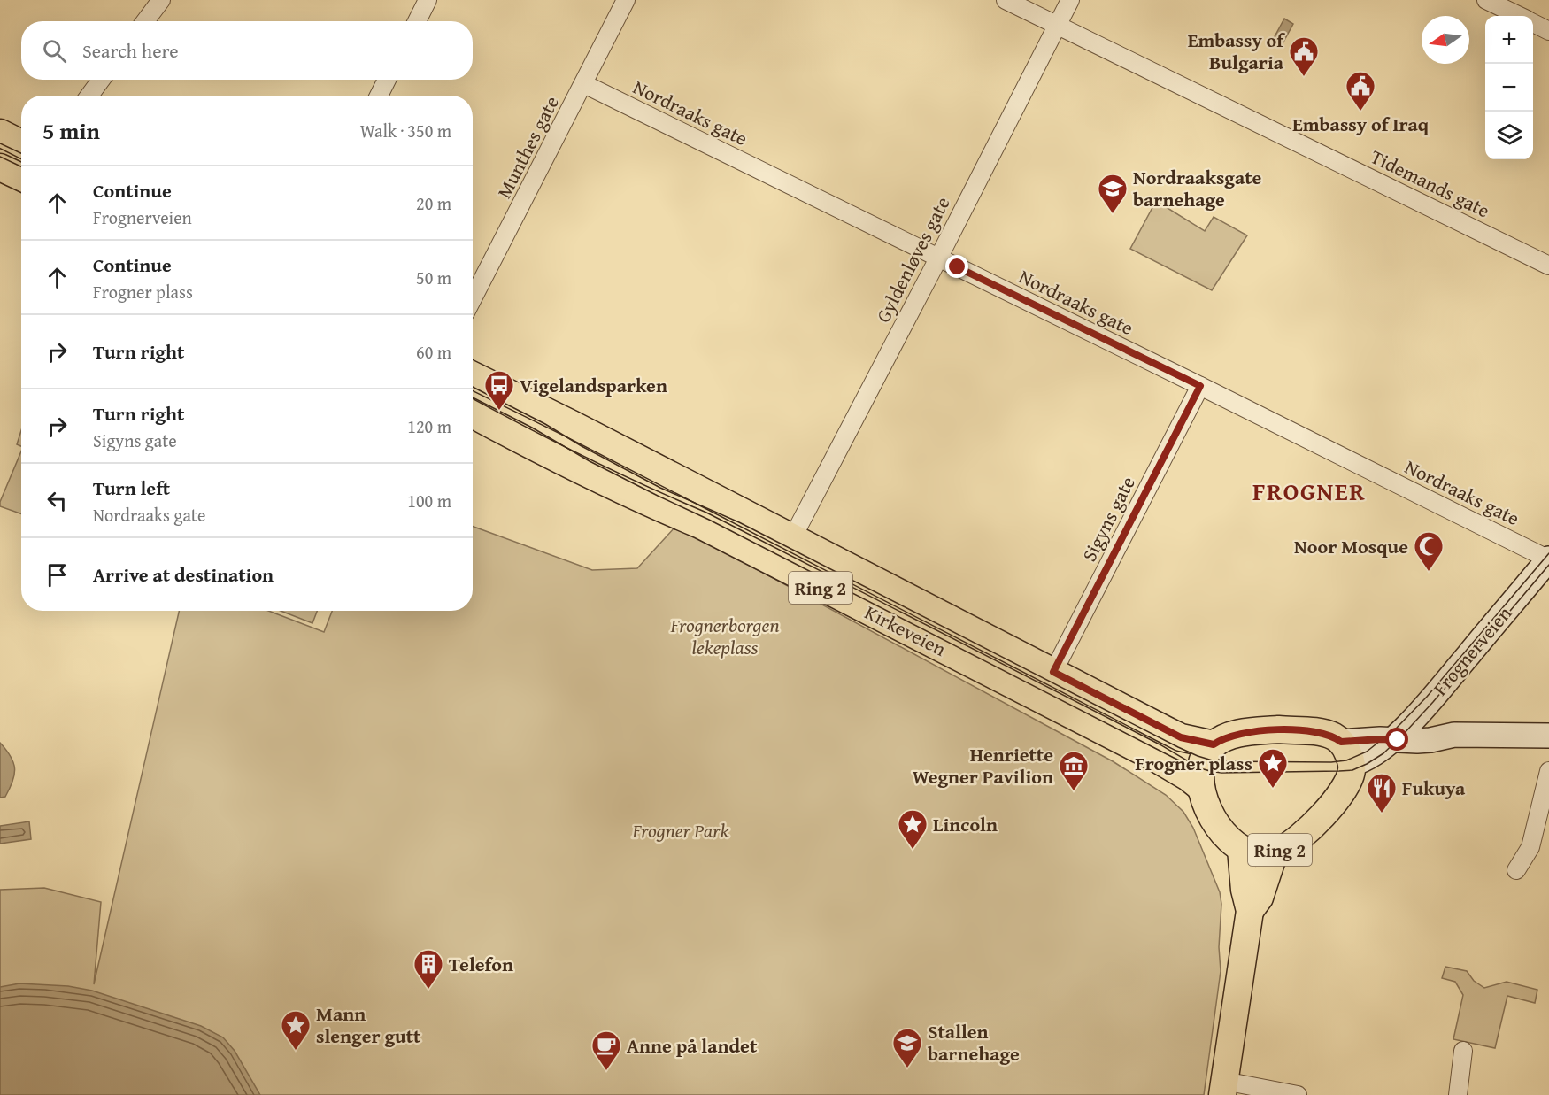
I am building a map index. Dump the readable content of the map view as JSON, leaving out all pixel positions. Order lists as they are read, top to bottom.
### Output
{
  "streets": {
    "main road": ["Ring 2", "Kirkeveien"],
    "street": [
      "Nordraaks gate",
      "Munthes gate",
      "Tidemands gate",
      "Gyldenløves gate",
      "Sigyns gate",
      "Frognerveien"
    ]
  },
  "crossings": [
    ["Nordraaks gate", "Munthes gate"],
    ["Nordraaks gate", "Gyldenløves gate"],
    ["Nordraaks gate", "Sigyns gate"],
    ["Nordraaks gate", "Frognerveien"],
    ["Tidemands gate", "Gyldenløves gate"],
    ["Gyldenløves gate", "Ring 2"],
    ["Sigyns gate", "Ring 2"],
    ["Ring 2", "Kirkeveien"],
    ["Ring 2", "Frognerveien"],
    ["Kirkeveien", "Frognerveien"]
  ],
  "districts": ["FROGNER"],
  "parks": ["Frognerborgen lekeplass", "Frogner Park"],
  "places": {
    "public building": ["Embassy of Bulgaria", "Embassy of Iraq"],
    "school or university": ["Nordraaksgate barnehage", "Stallen barnehage"],
    "bus stop": ["Vigelandsparken"],
    "mosque": ["Noor Mosque"],
    "place": ["Frogner plass", "Lincoln", "Mann slenger gutt"],
    "museum": ["Henriette Wegner Pavilion"],
    "restaurant": ["Fukuya"],
    "building": ["Telefon"],
    "cafe": ["Anne på landet"]
  },
  "north": "left",
  "page": {
    "map_buttons": ["+", "−"],
    "search": "Search here",
    "heading": ["5 min", "Walk · 350 m"],
    "list": [
      ["Continue", "Frognerveien", "20 m"],
      ["Continue", "Frogner plass", "50 m"],
      ["Turn right", "60 m"],
      ["Turn right", "Sigyns gate", "120 m"],
      ["Turn left", "Nordraaks gate", "100 m"],
      "Arrive at destination"
    ]
  }
}
